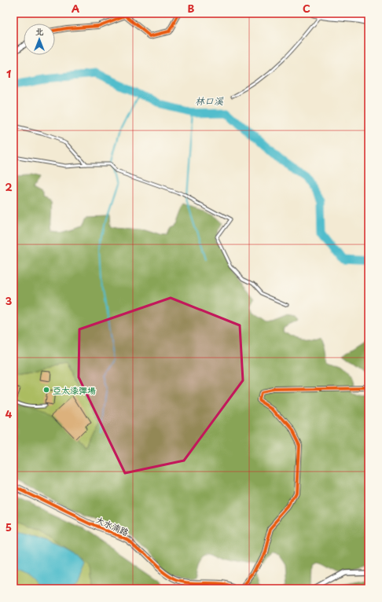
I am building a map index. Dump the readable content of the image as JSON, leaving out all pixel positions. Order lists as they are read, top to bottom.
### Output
{
  "streets": {
    "street": ["大水湳路"]
  },
  "water": ["林口溪"],
  "places": ["亞太漆彈場"],
  "north": "top",
  "grid": {
    "columns": ["A", "B", "C"],
    "rows": [
      "1",
      "2",
      "3",
      "4",
      "5"
    ]
  }
}
